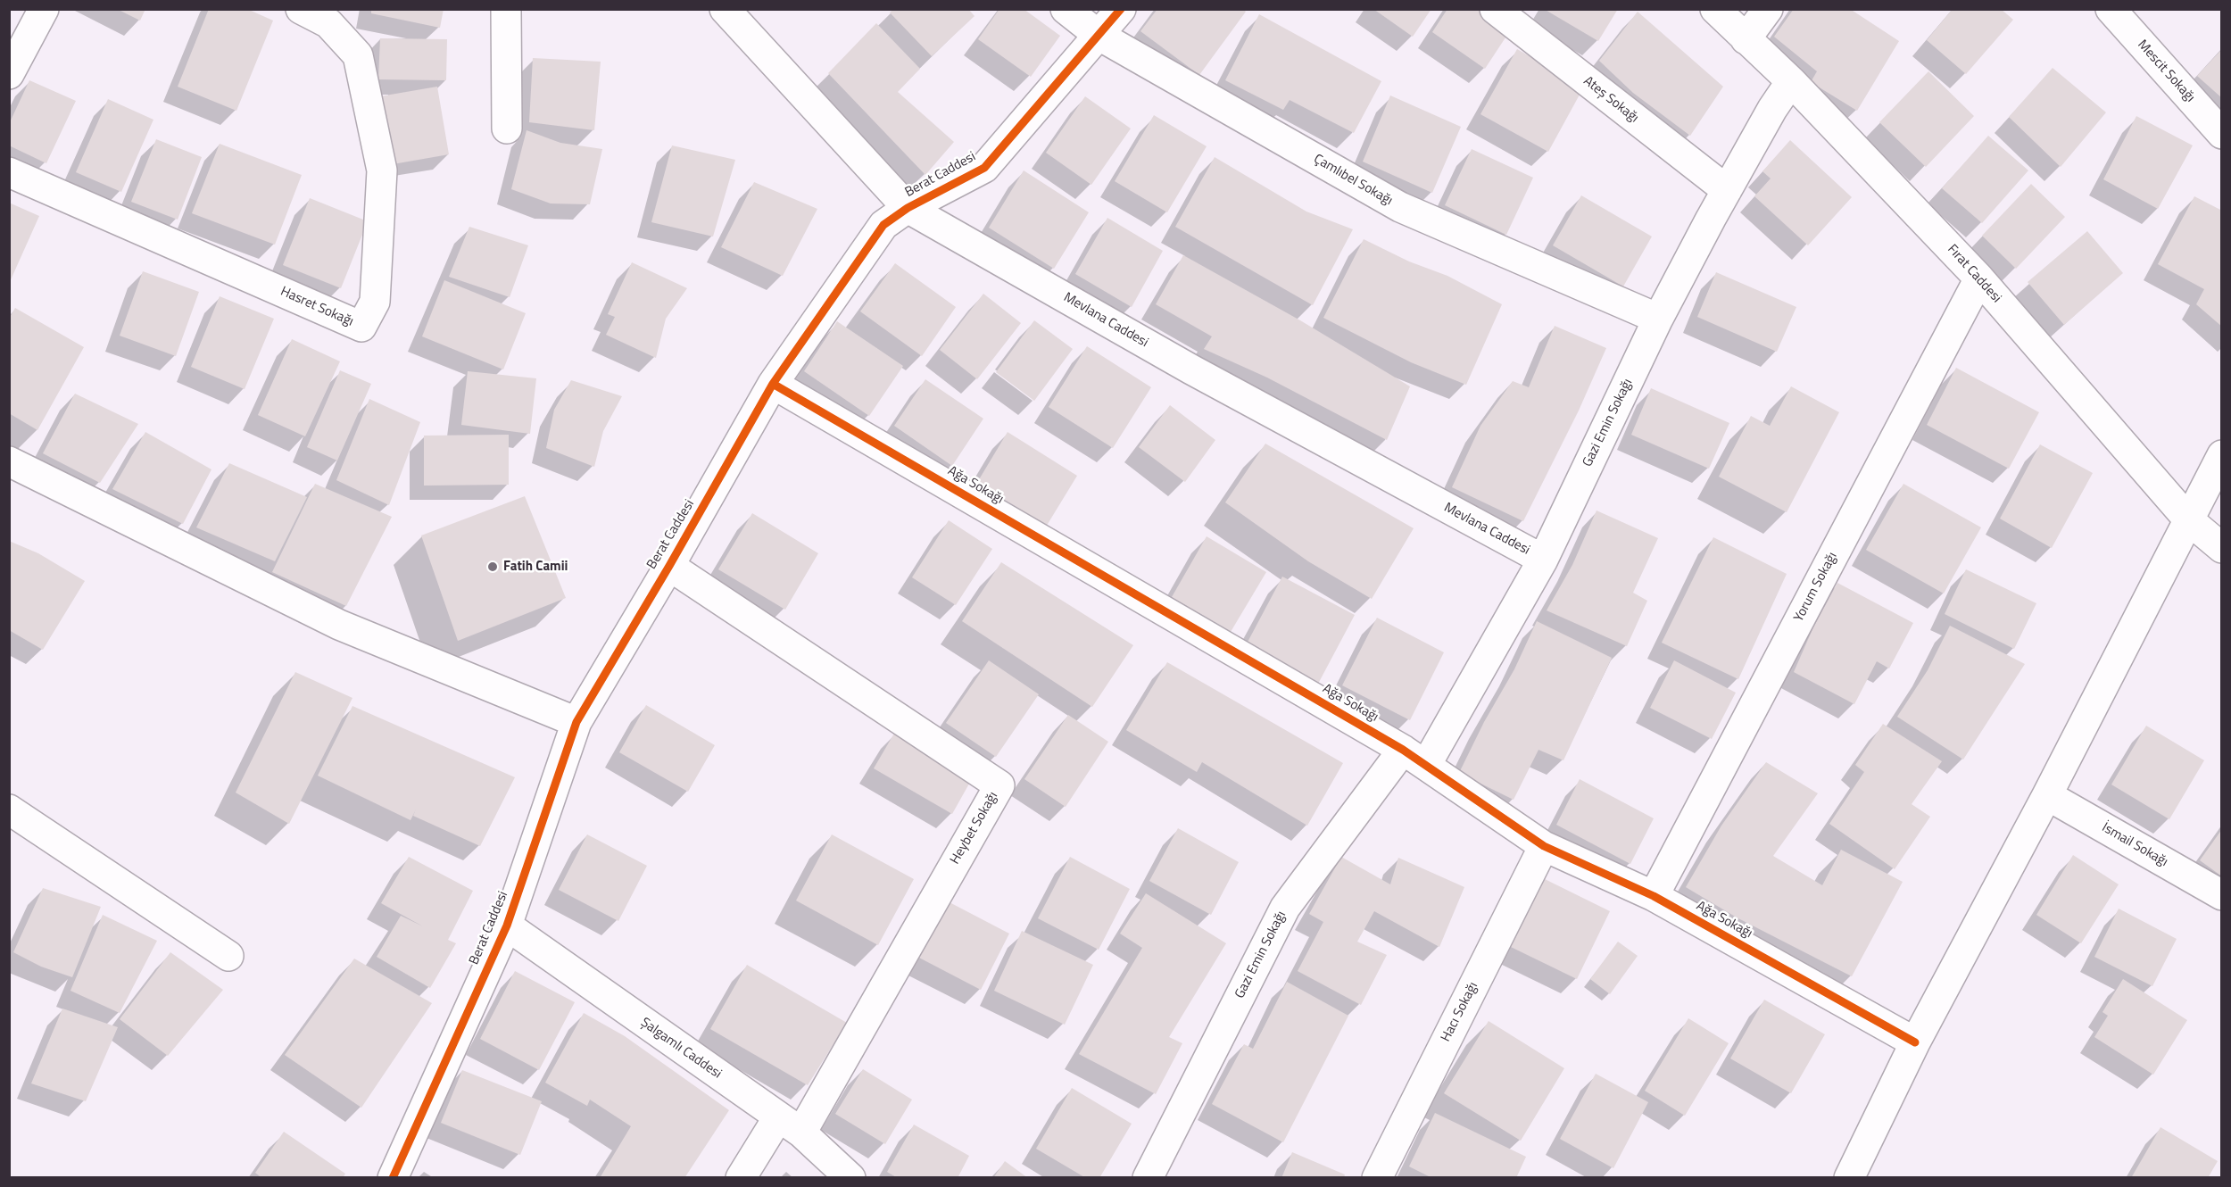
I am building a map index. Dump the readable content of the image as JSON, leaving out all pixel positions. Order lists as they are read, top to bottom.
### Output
{
  "streets": {
    "street": [
      "Mescit Sokağı",
      "Ateş Sokağı",
      "Berat Caddesi",
      "Çamlıbel Sokağı",
      "Fırat Caddesi",
      "Hasret Sokağı",
      "Mevlana Caddesi",
      "Gazi Emin Sokağı",
      "Ağa Sokağı",
      "Yorum Sokağı",
      "Heybet Sokağı",
      "İsmail Sokağı",
      "Hacı Sokağı",
      "Şalgamlı Caddesi"
    ]
  },
  "crossings": [
    ["Ateş Sokağı", "Gazi Emin Sokağı"],
    ["Berat Caddesi", "Çamlıbel Sokağı"],
    ["Berat Caddesi", "Mevlana Caddesi"],
    ["Berat Caddesi", "Ağa Sokağı"],
    ["Berat Caddesi", "Heybet Sokağı"],
    ["Berat Caddesi", "Şalgamlı Caddesi"],
    ["Çamlıbel Sokağı", "Gazi Emin Sokağı"],
    ["Fırat Caddesi", "Gazi Emin Sokağı"],
    ["Fırat Caddesi", "Yorum Sokağı"],
    ["Mevlana Caddesi", "Gazi Emin Sokağı"],
    ["Gazi Emin Sokağı", "Ağa Sokağı"],
    ["Ağa Sokağı", "Yorum Sokağı"],
    ["Ağa Sokağı", "Hacı Sokağı"],
    ["Heybet Sokağı", "Şalgamlı Caddesi"]
  ],
  "places": ["Fatih Camii"]
}
